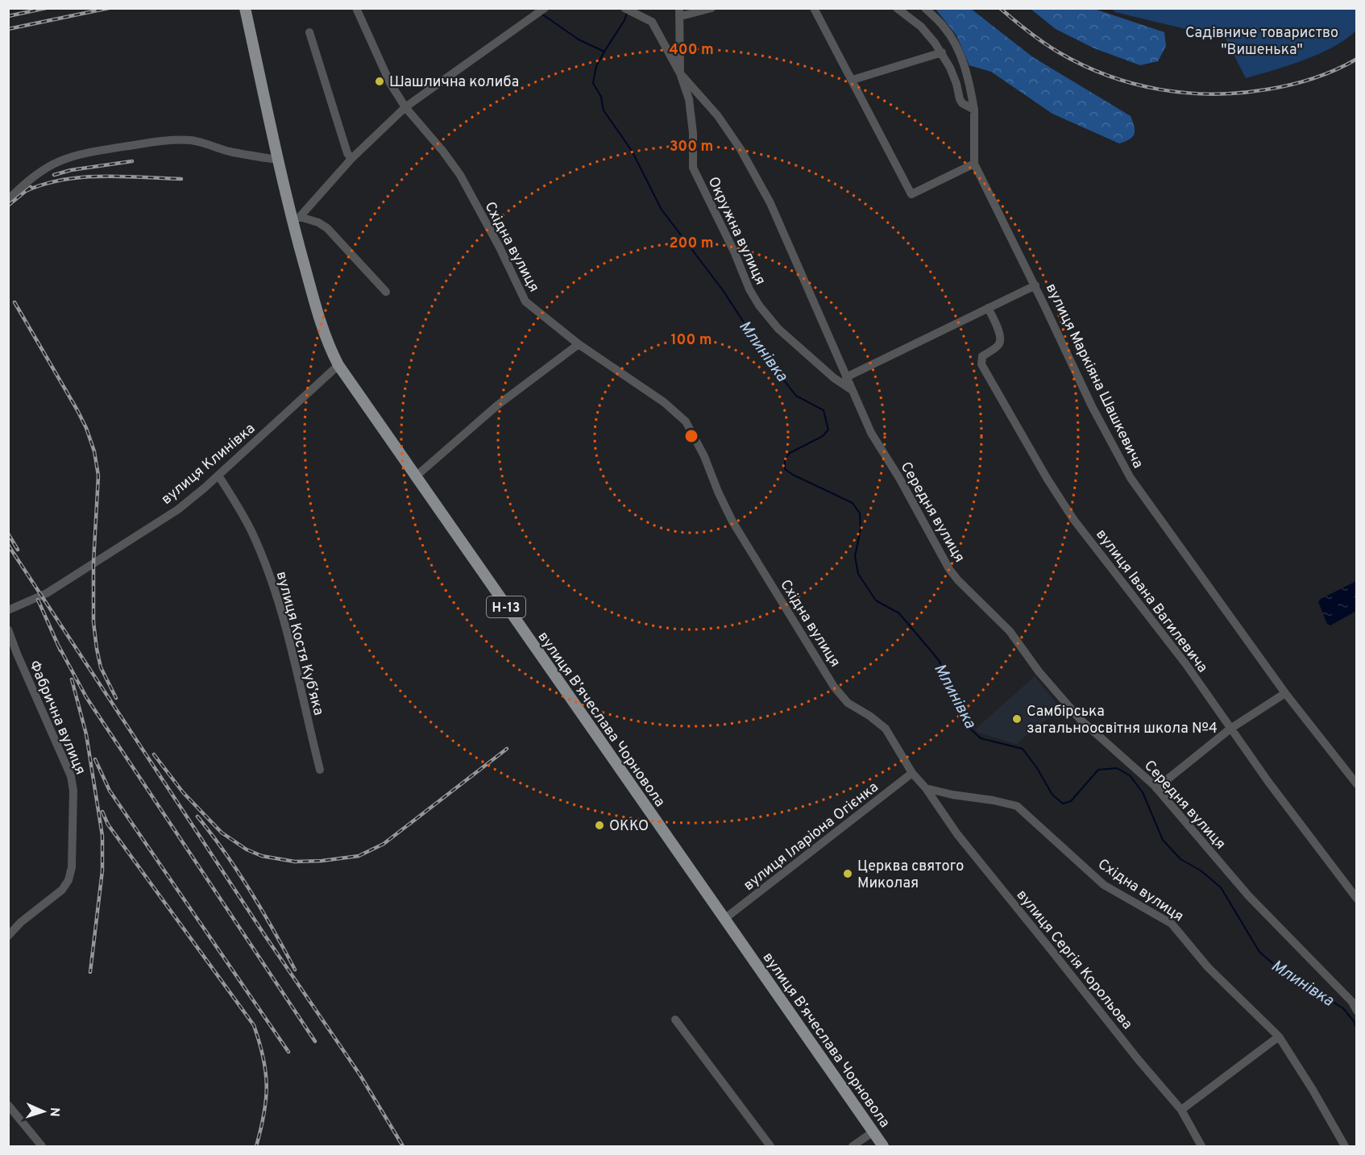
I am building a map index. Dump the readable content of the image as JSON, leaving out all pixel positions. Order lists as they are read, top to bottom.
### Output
{
  "streets": {
    "main road": ["Н-13", "вулиця Вʼячеслава Чорновола"],
    "street": [
      "Окружна вулиця",
      "Східна вулиця",
      "вулиця Маркіяна Шашкевича",
      "вулиця Клинівка",
      "Середня вулиця",
      "вулиця Івана Вагилевича",
      "вулиця Костя Кубʼяка",
      "Фабрична вулиця",
      "вулиця Іларіона Огієнка",
      "вулиця Сергія Корольова"
    ]
  },
  "crossings": [
    ["Окружна вулиця", "Середня вулиця"],
    ["Східна вулиця", "вулиця Іларіона Огієнка"],
    ["Східна вулиця", "вулиця Сергія Корольова"],
    ["вулиця Клинівка", "вулиця Костя Кубʼяка"],
    ["вулиця Клинівка", "вулиця Вʼячеслава Чорновола"],
    ["вулиця Вʼячеслава Чорновола", "вулиця Іларіона Огієнка"]
  ],
  "water": ["Млинівка"],
  "parks": ["Садівниче товариство \"Вишенька\""],
  "places": [
    "Шашлична колиба",
    "Самбірська загальноосвітня школа №4",
    "OKKO",
    "Церква святого Миколая"
  ],
  "north": "right",
  "rings": [
    "400 m",
    "300 m",
    "200 m",
    "100 m"
  ]
}
